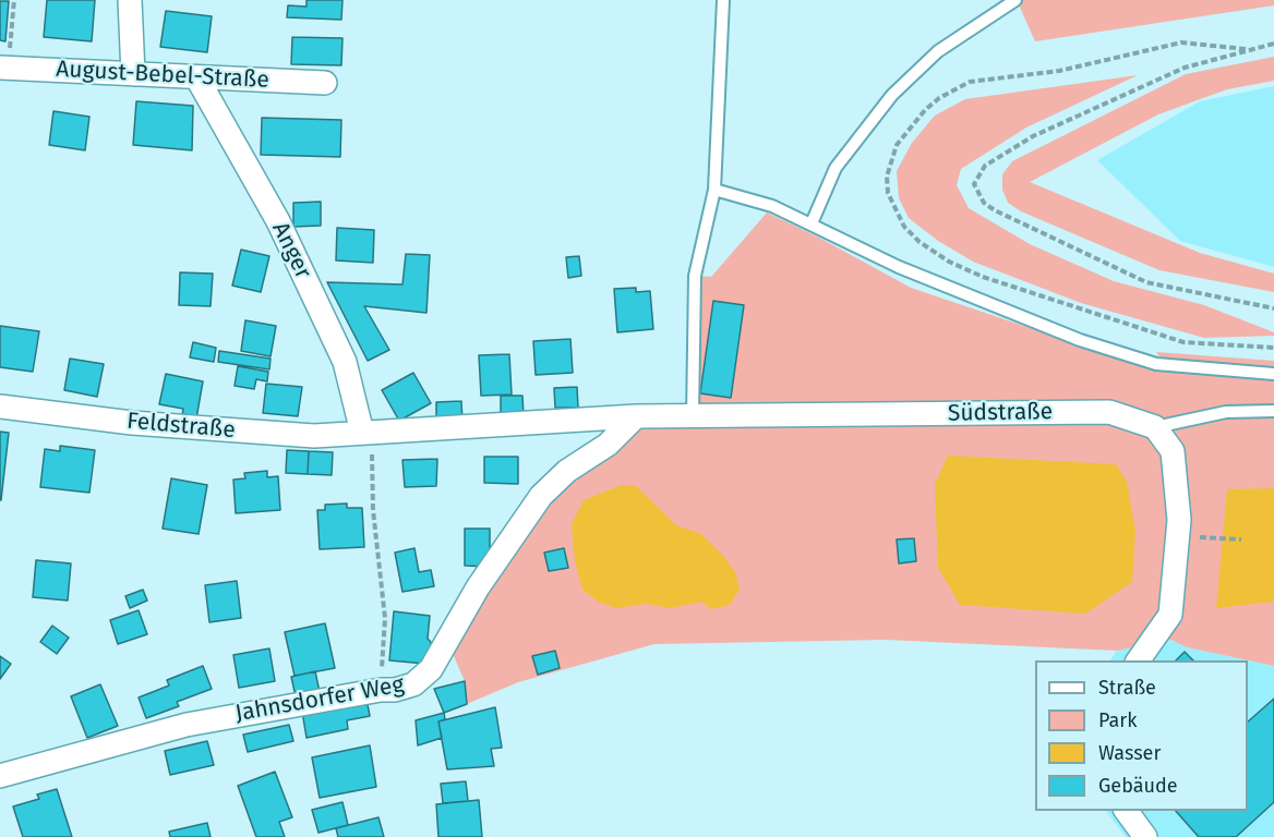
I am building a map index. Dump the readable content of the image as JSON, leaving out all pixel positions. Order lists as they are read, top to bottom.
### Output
{
  "streets": {
    "street": [
      "August-Bebel-Straße",
      "Anger",
      "Südstraße",
      "Feldstraße",
      "Jahnsdorfer Weg"
    ]
  },
  "crossings": [
    ["August-Bebel-Straße", "Anger"],
    ["Anger", "Feldstraße"],
    ["Südstraße", "Feldstraße"],
    ["Südstraße", "Jahnsdorfer Weg"]
  ],
  "legend": [
    "Straße",
    "Park",
    "Wasser",
    "Gebäude"
  ]
}
